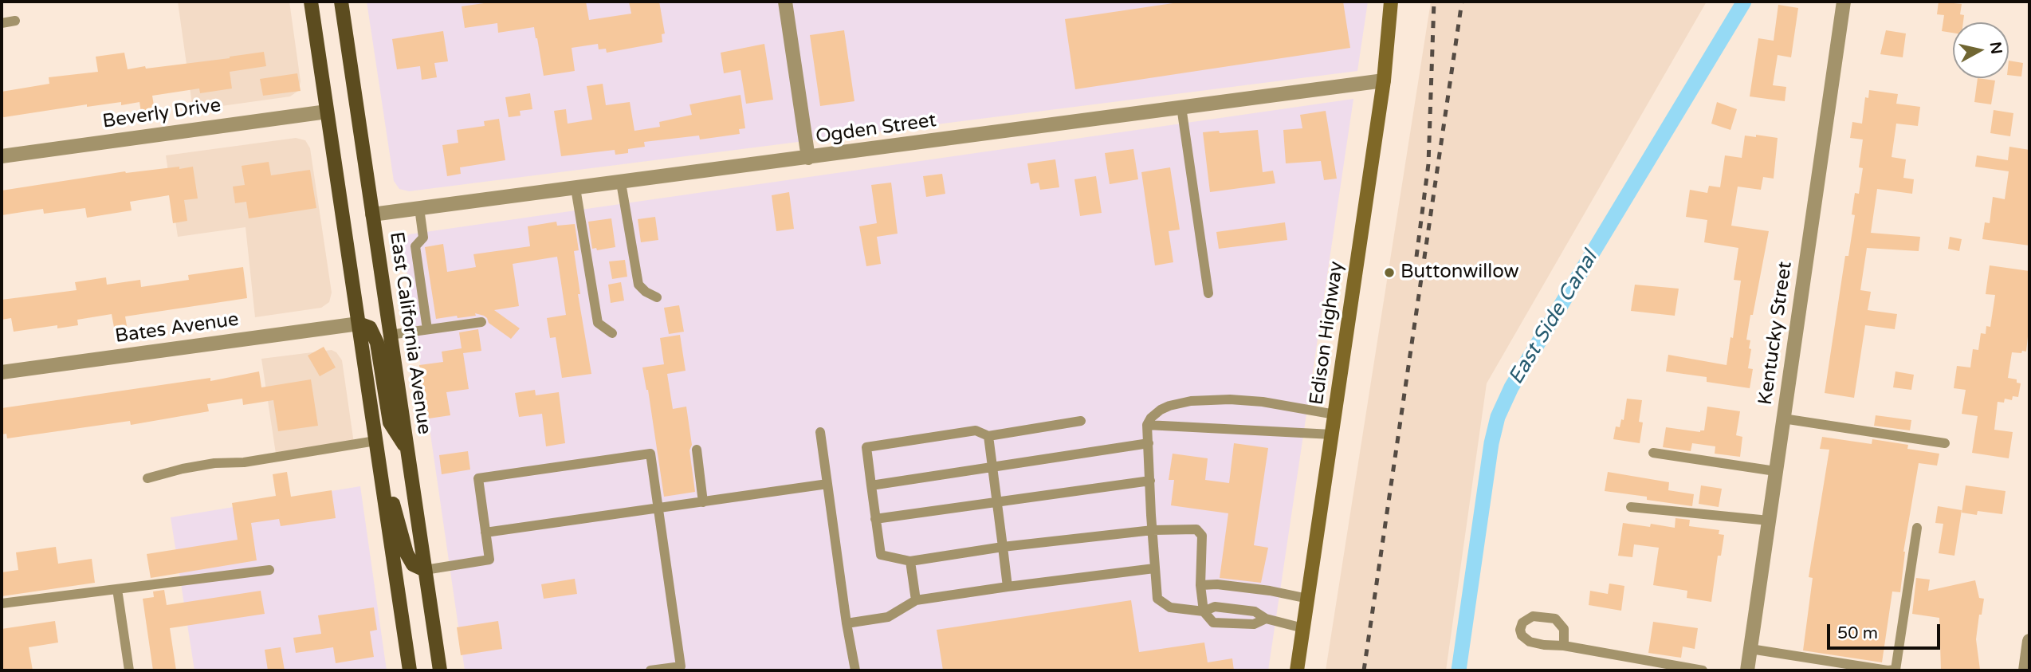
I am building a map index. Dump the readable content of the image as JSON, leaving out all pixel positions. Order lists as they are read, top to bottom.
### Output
{
  "streets": {
    "main road": ["East California Avenue", "Edison Highway"],
    "street": [
      "Beverly Drive",
      "Ogden Street",
      "Bates Avenue",
      "Kentucky Street"
    ]
  },
  "crossings": [
    ["Ogden Street", "East California Avenue"],
    ["Ogden Street", "Edison Highway"]
  ],
  "water": ["East Side Canal"],
  "places": ["Buttonwillow"],
  "scale_bar": "50 m",
  "north": "right"
}
